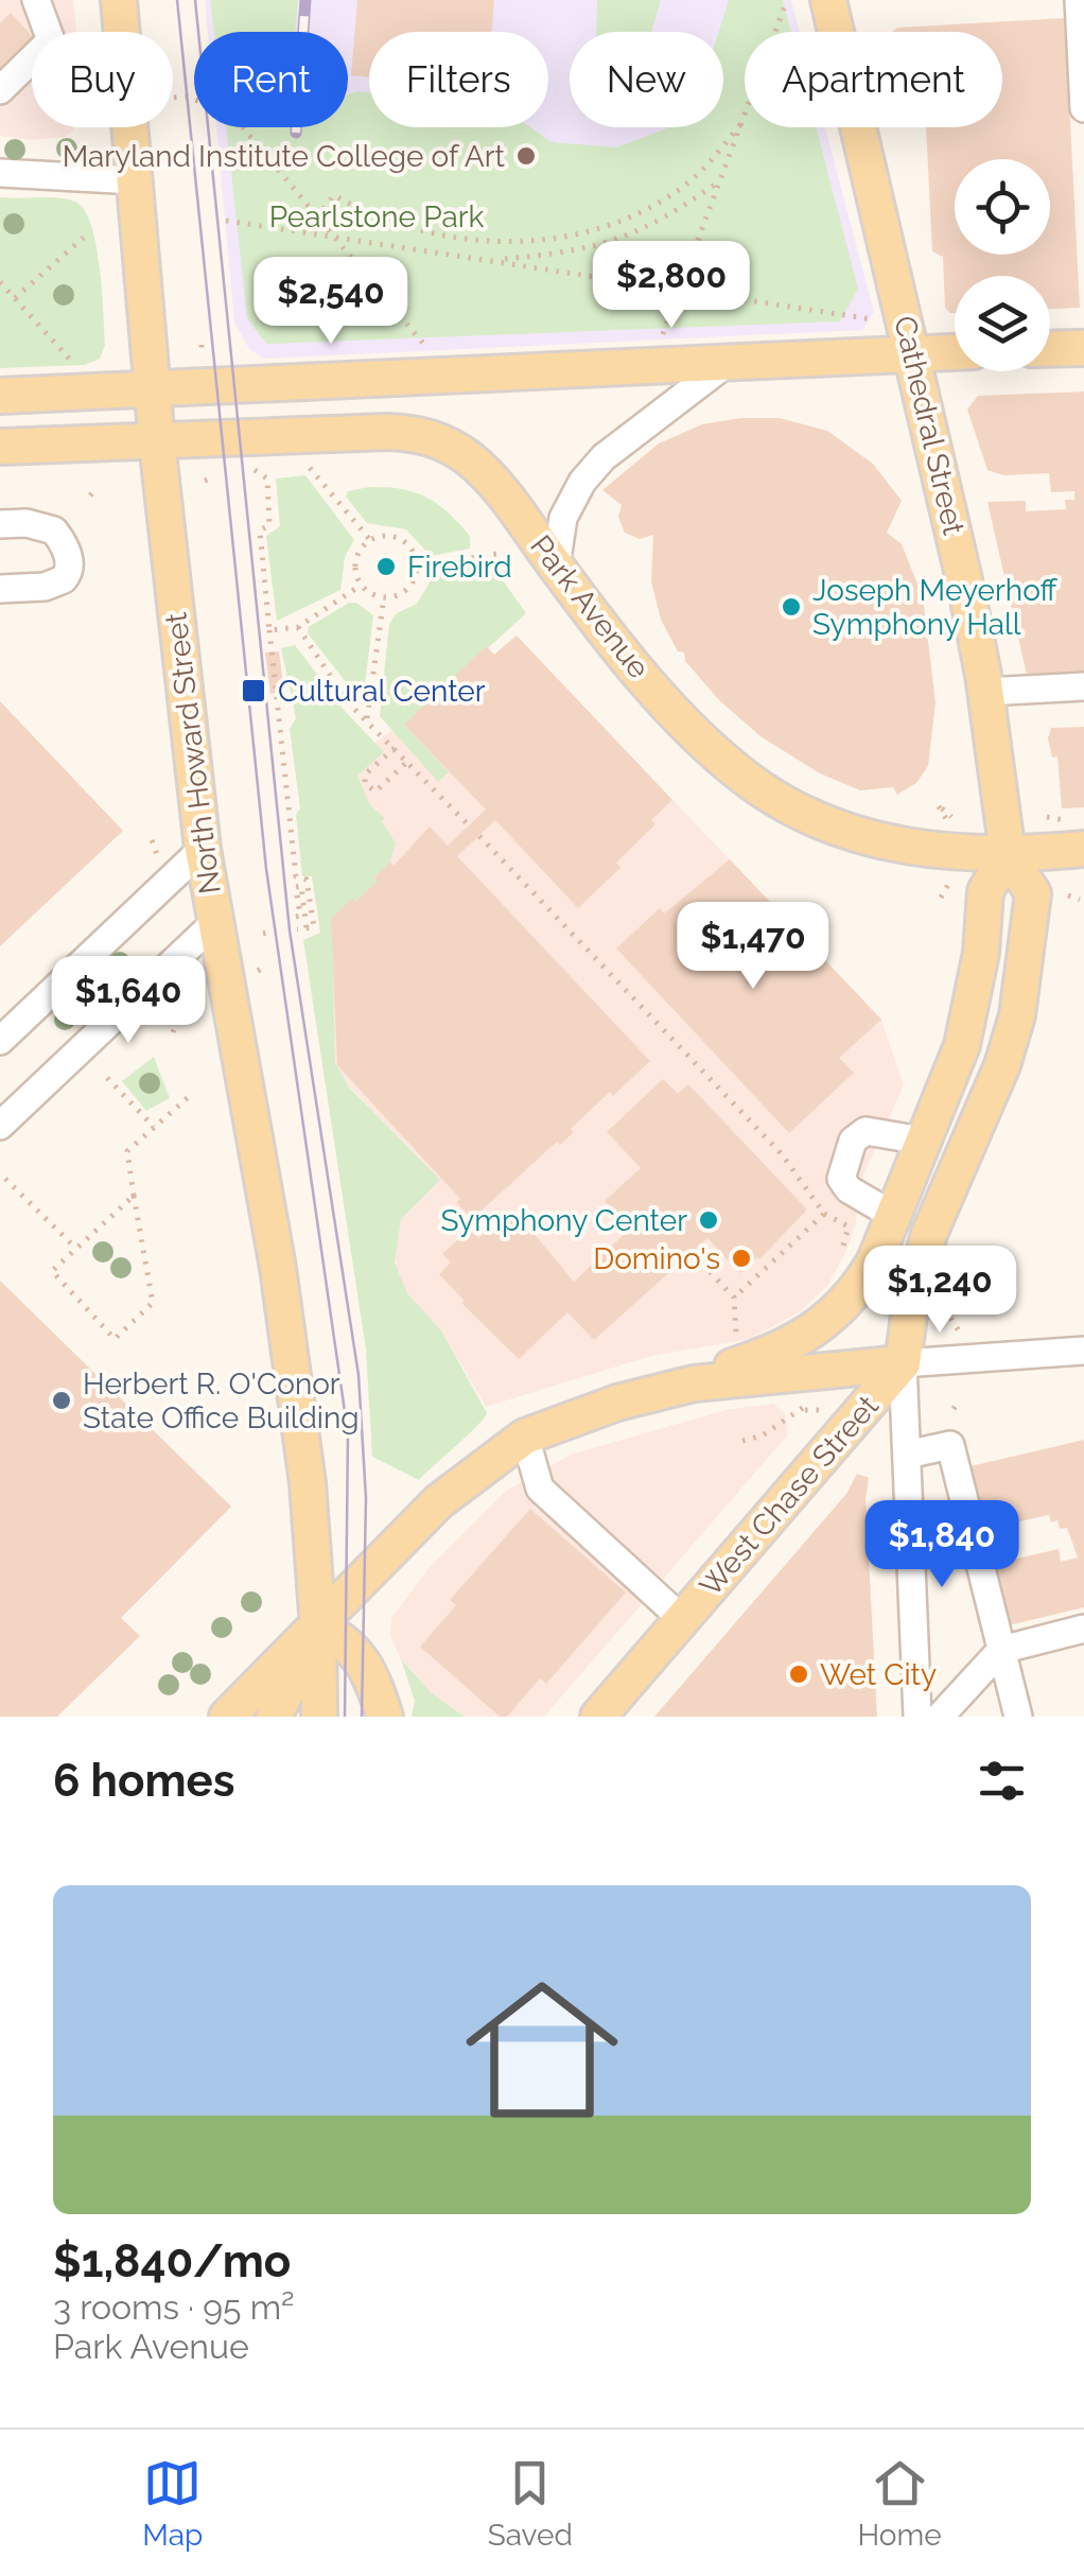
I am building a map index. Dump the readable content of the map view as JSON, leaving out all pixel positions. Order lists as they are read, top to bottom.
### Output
{
  "streets": {
    "main road": [
      "Cathedral Street",
      "Park Avenue",
      "North Howard Street",
      "West Chase Street"
    ]
  },
  "crossings": [
    ["Cathedral Street", "Park Avenue"],
    ["Park Avenue", "North Howard Street"]
  ],
  "parks": ["Pearlstone Park"],
  "places": {
    "other": [
      "Maryland Institute College of Art",
      "Firebird",
      "Joseph Meyerhoff Symphony Hall",
      "Symphony Center",
      "Domino's",
      "Herbert R. O'Conor State Office Building",
      "Wet City"
    ],
    "transit": ["Cultural Center"]
  },
  "page": {
    "chip": [
      "Buy",
      "Rent",
      "Filters",
      "New",
      "Apartment"
    ],
    "price": [
      "$2,800",
      "$2,540",
      "$1,470",
      "$1,640",
      "$1,240",
      "$1,840"
    ],
    "heading": "6 homes",
    "list": [
      {
        "name": "$1,840/mo",
        "note": "3 rooms · 95 m² · Park Avenue"
      }
    ],
    "tabs": ["Map", "Saved", "Home"]
  }
}
